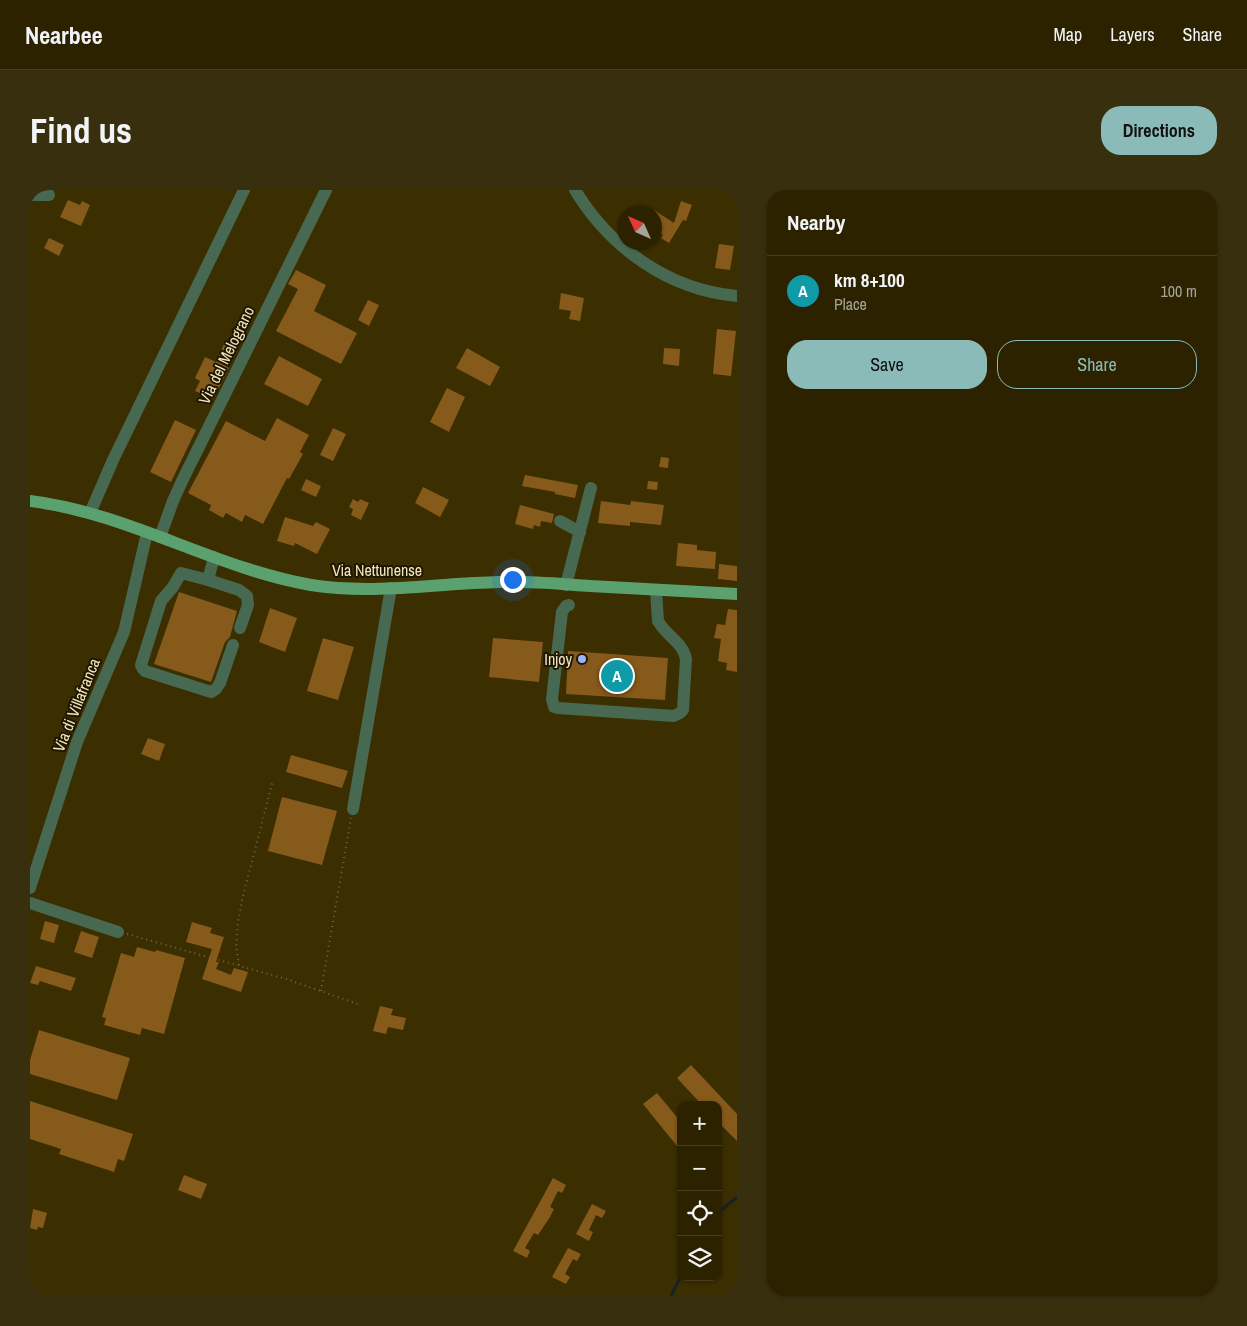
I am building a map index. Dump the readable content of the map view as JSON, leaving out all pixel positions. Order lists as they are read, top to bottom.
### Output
{
  "streets": {
    "main road": ["Via Nettunense"],
    "street": ["Via del Melograno", "Via di Villafranca"]
  },
  "crossings": [
    ["Via del Melograno", "Via Nettunense"],
    ["Via Nettunense", "Via di Villafranca"]
  ],
  "places": ["Injoy"],
  "north": "top left",
  "page": {
    "header": "Nearbee",
    "nav": ["Map", "Layers", "Share"],
    "buttons": [
      "Directions",
      ["Save", "Share"]
    ],
    "title": "Find us",
    "heading": "Nearby",
    "list": [
      {
        "mark": "A",
        "name": "km 8+100",
        "note": "Place",
        "value": "100 m"
      }
    ],
    "pins": "A",
    "map_buttons": ["+", "−"]
  }
}
